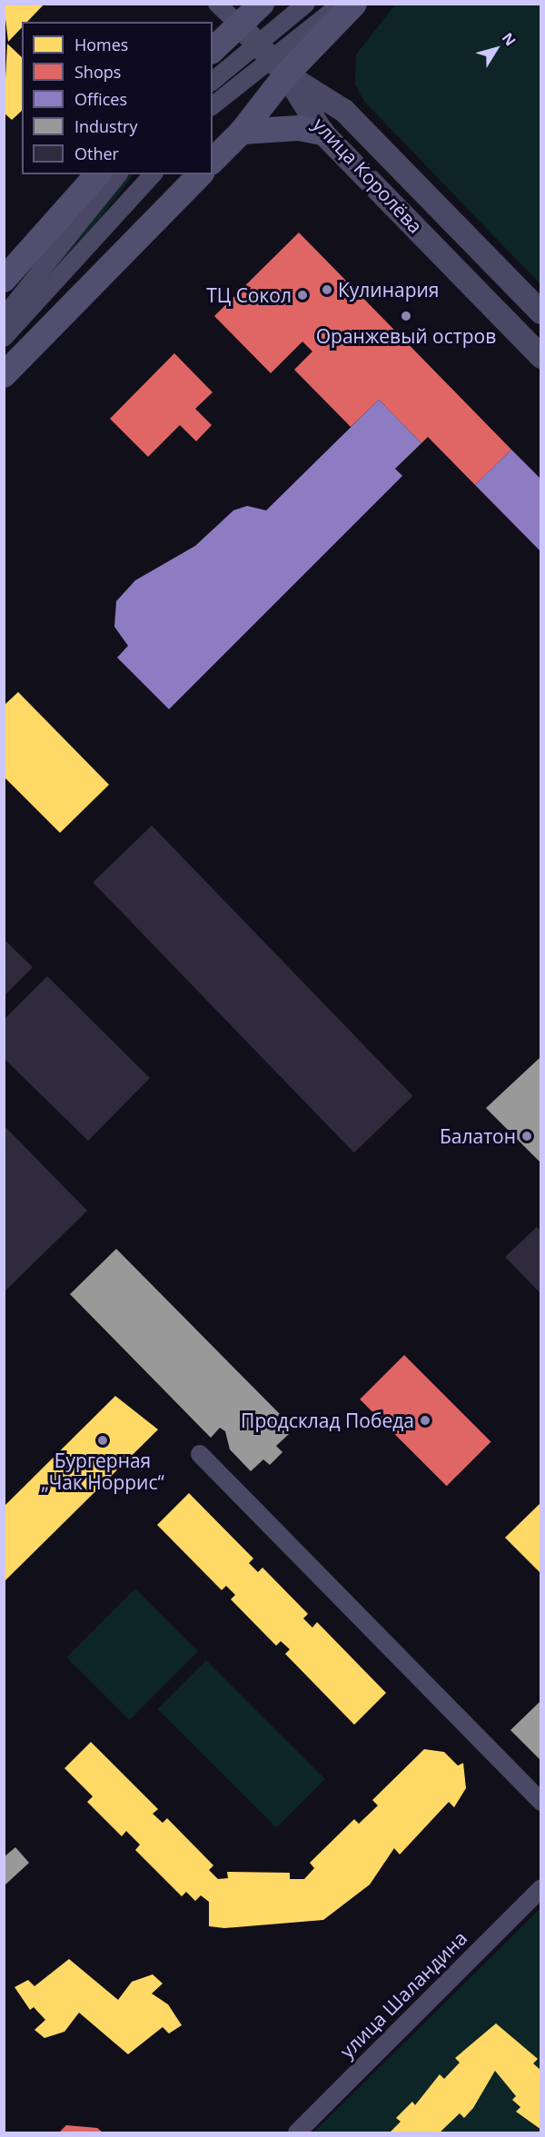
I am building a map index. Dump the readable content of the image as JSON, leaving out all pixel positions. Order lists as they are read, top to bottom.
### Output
{
  "streets": {
    "street": ["улица Королёва", "улица Шаландина"]
  },
  "places": [
    "Кулинария",
    "ТЦ Сокол",
    "Оранжевый остров",
    "Балатон",
    "Продсклад Победа",
    "Бургерная „Чак Норрис“"
  ],
  "legend": [
    "Homes",
    "Shops",
    "Offices",
    "Industry",
    "Other"
  ],
  "north": "top right"
}
